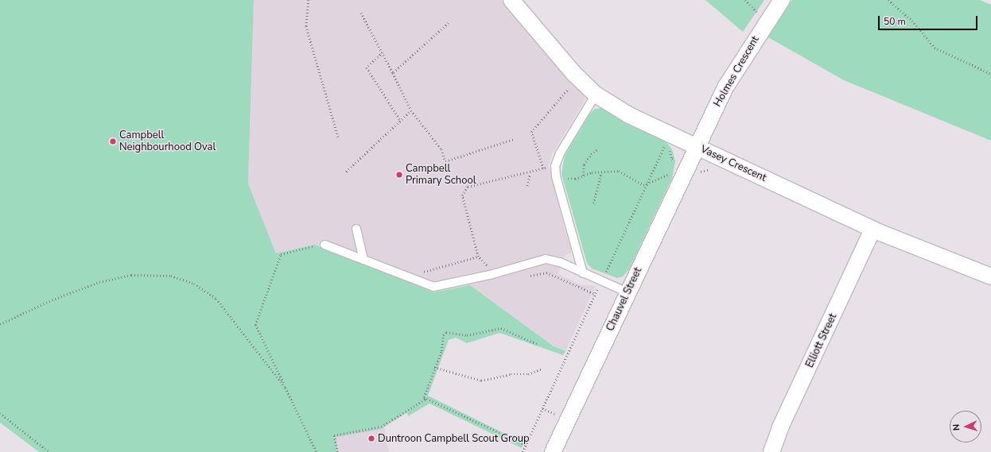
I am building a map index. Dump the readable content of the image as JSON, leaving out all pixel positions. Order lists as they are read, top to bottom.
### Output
{
  "streets": {
    "street": [
      "Holmes Crescent",
      "Vasey Crescent",
      "Chauvel Street",
      "Elliott Street"
    ]
  },
  "crossings": [
    ["Holmes Crescent", "Vasey Crescent"],
    ["Holmes Crescent", "Chauvel Street"],
    ["Vasey Crescent", "Chauvel Street"],
    ["Vasey Crescent", "Elliott Street"]
  ],
  "places": ["Campbell Neighbourhood Oval", "Campbell Primary School", "Duntroon Campbell Scout Group"],
  "scale_bar": "50 m",
  "north": "left"
}
